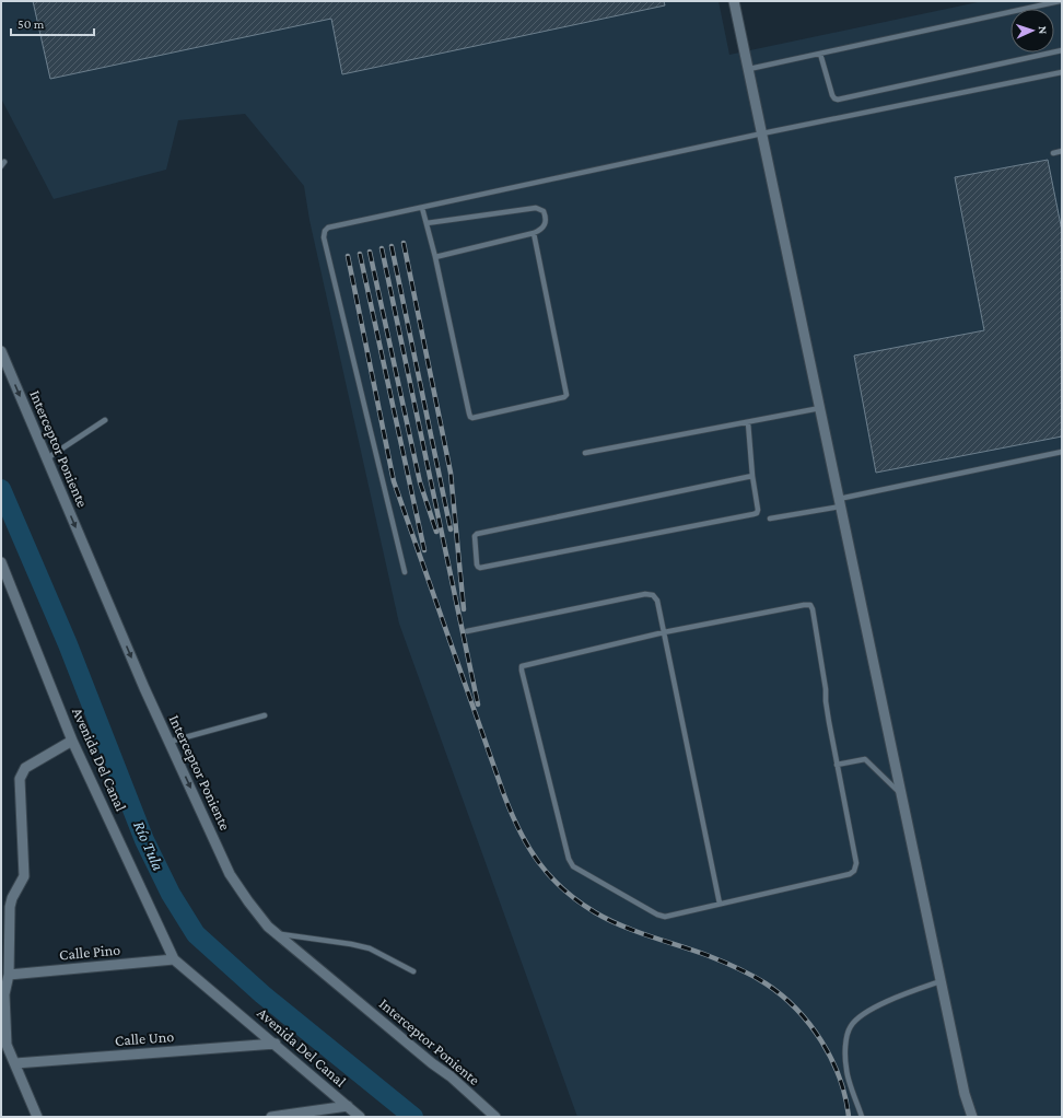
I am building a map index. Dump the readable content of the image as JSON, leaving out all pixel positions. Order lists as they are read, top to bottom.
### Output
{
  "streets": {
    "street": [
      "Interceptor Poniente",
      "Avenida Del Canal",
      "Calle Pino",
      "Calle Uno"
    ]
  },
  "crossings": [
    ["Avenida Del Canal", "Calle Pino"],
    ["Avenida Del Canal", "Calle Uno"]
  ],
  "one_way": ["Interceptor Poniente"],
  "water": ["Río Tula"],
  "scale_bar": "50 m",
  "north": "right"
}
